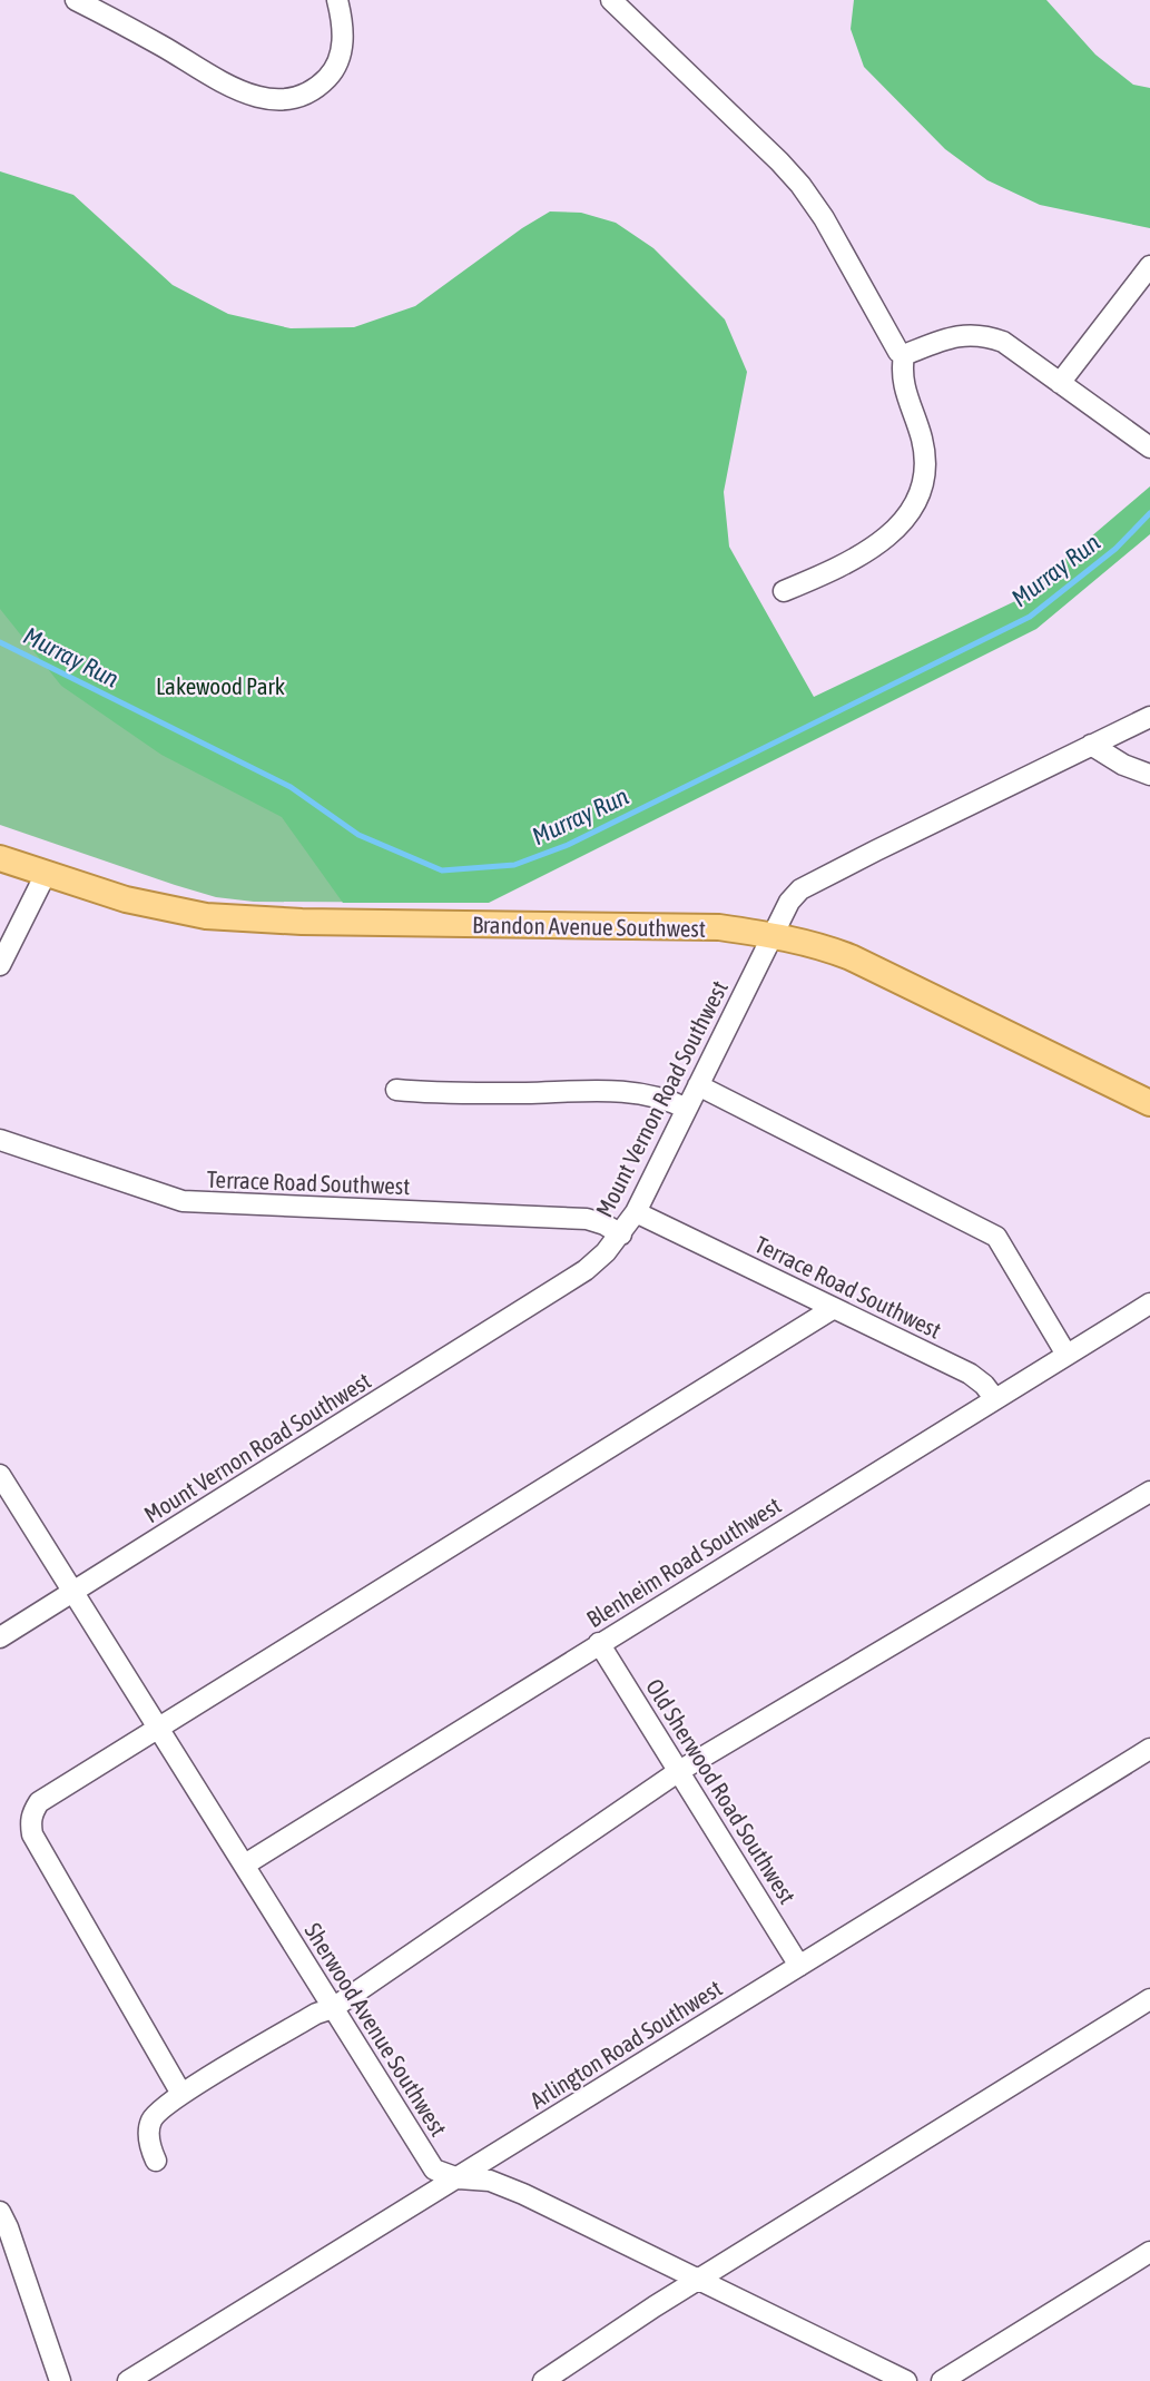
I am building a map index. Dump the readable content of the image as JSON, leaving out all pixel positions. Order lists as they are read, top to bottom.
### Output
{
  "streets": {
    "main road": ["Brandon Avenue Southwest"],
    "street": [
      "Mount Vernon Road Southwest",
      "Terrace Road Southwest",
      "Blenheim Road Southwest",
      "Old Sherwood Road Southwest",
      "Sherwood Avenue Southwest",
      "Arlington Road Southwest"
    ]
  },
  "crossings": [
    ["Brandon Avenue Southwest", "Mount Vernon Road Southwest"],
    ["Mount Vernon Road Southwest", "Terrace Road Southwest"],
    ["Mount Vernon Road Southwest", "Sherwood Avenue Southwest"],
    ["Terrace Road Southwest", "Blenheim Road Southwest"],
    ["Blenheim Road Southwest", "Old Sherwood Road Southwest"],
    ["Blenheim Road Southwest", "Sherwood Avenue Southwest"],
    ["Old Sherwood Road Southwest", "Arlington Road Southwest"],
    ["Sherwood Avenue Southwest", "Arlington Road Southwest"]
  ],
  "water": ["Murray Run"],
  "parks": ["Lakewood Park"]
}
